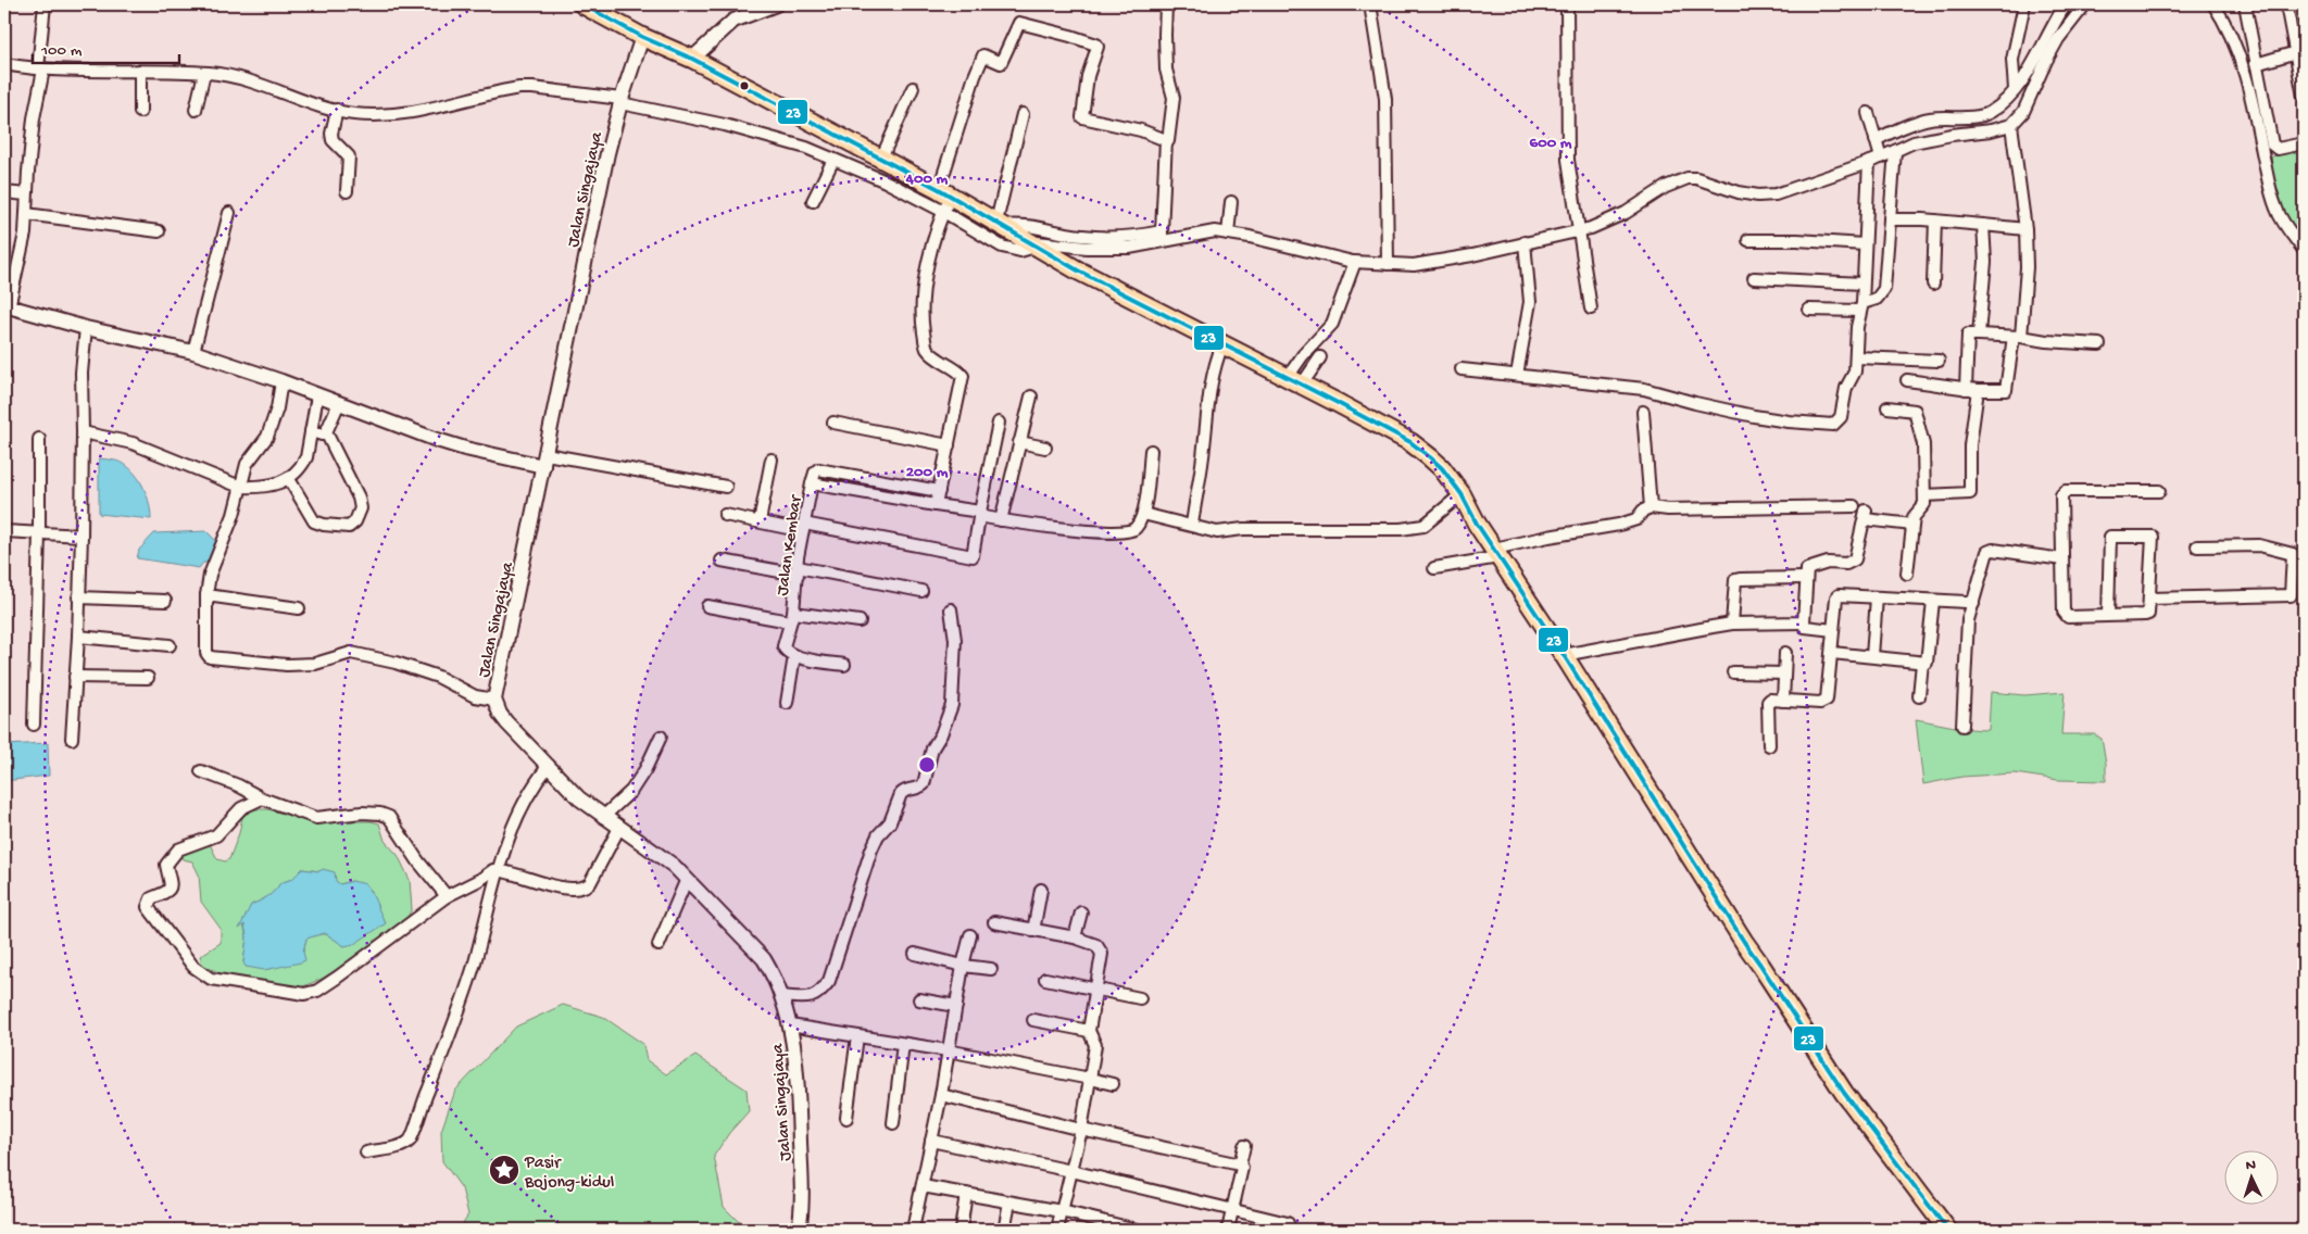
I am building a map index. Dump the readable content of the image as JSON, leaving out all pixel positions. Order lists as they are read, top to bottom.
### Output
{
  "streets": {
    "street": ["Jalan Singajaya", "Jalan Kembar"]
  },
  "places": {
    "place": ["Pasir Bojong-kidul"]
  },
  "lines": ["transit line 23"],
  "scale_bar": "100 m",
  "north": "top",
  "rings": ["600 m", "400 m", "200 m"]
}
